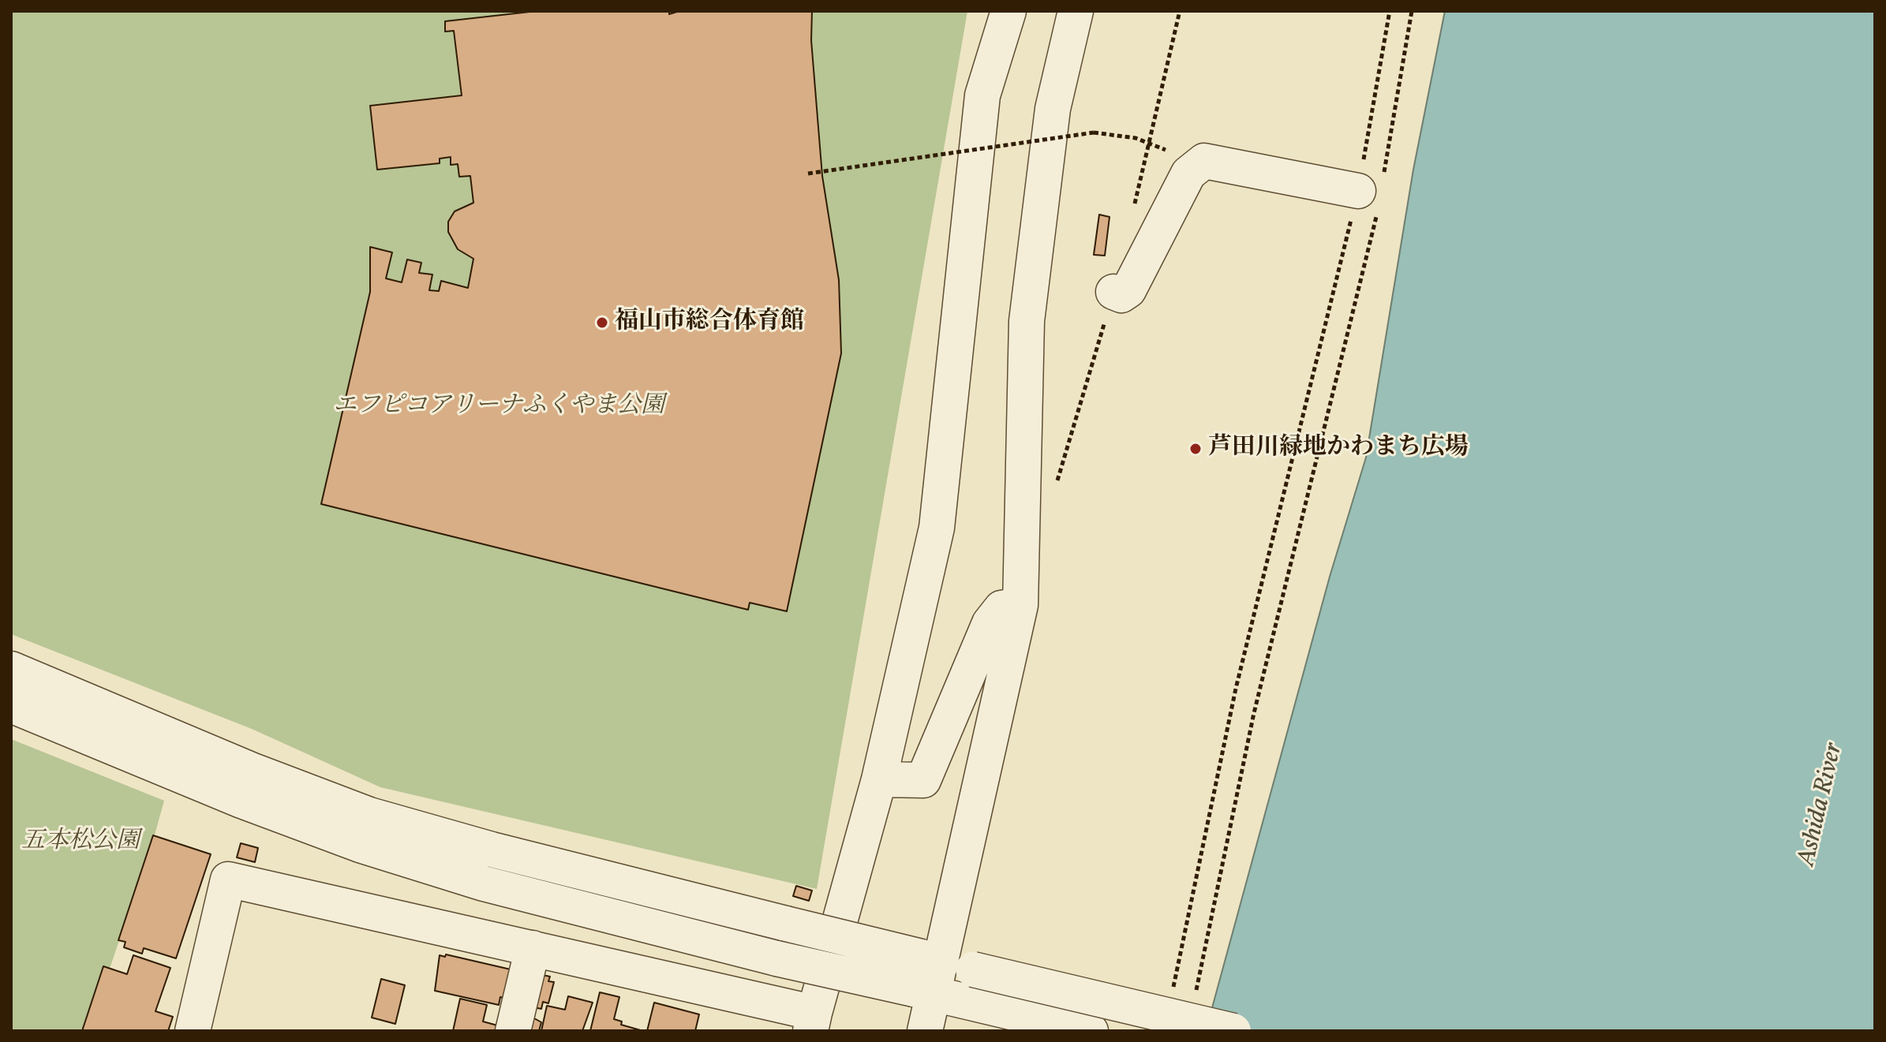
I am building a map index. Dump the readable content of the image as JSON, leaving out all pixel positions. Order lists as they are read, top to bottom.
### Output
{
  "water": ["Ashida River"],
  "parks": ["エフピコアリーナふくやま公園", "五本松公園"],
  "places": ["福山市総合体育館", "芦田川緑地かわまち広場"]
}
